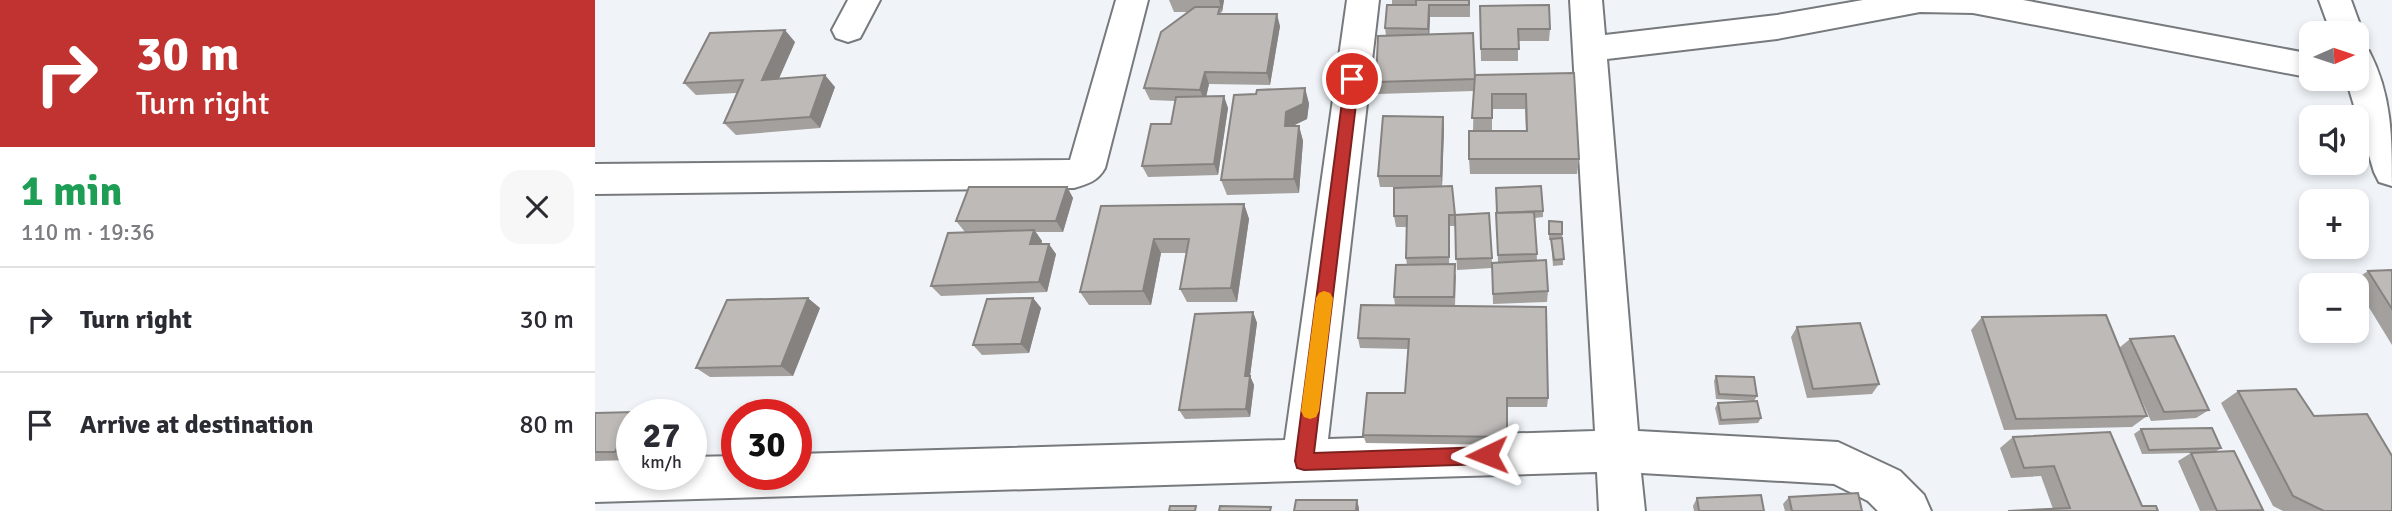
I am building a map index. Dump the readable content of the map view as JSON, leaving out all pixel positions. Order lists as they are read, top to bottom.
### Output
{
  "north": "right",
  "page": {
    "turn": ["30 m", "Turn right"],
    "map_buttons": ["+", "−"],
    "heading": ["1 min", "110 m · 19:36"],
    "list": [
      {
        "name": "Turn right",
        "value": "30 m"
      },
      {
        "name": "Arrive at destination",
        "value": "80 m"
      }
    ],
    "speed": "27 km/h",
    "limit": "30"
  }
}
